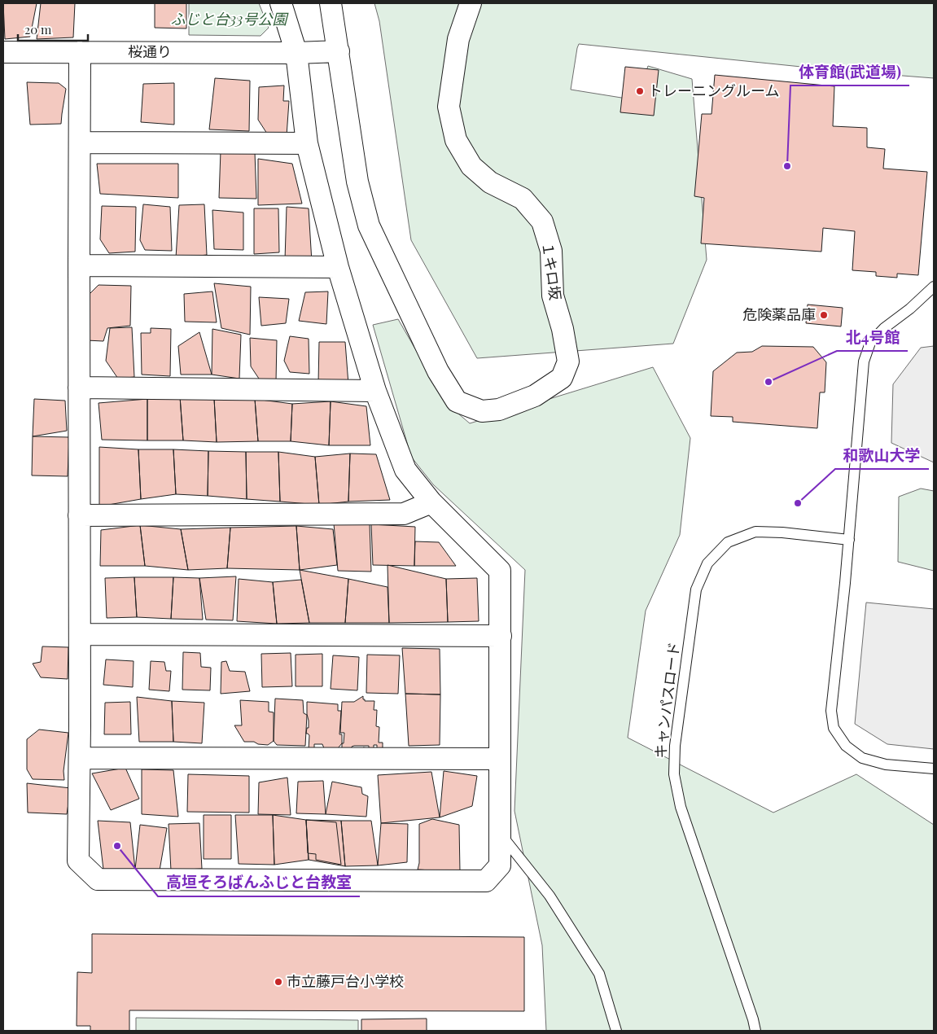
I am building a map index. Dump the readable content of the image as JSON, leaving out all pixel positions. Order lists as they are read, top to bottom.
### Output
{
  "streets": {
    "street": ["桜通り", "１キロ坂"],
    "lane": ["キャンパスロード"]
  },
  "crossings": [
    ["桜通り", "１キロ坂"]
  ],
  "parks": ["ふじと台33号公園"],
  "places": [
    "トレーニングルーム",
    "体育館(武道場)",
    "危険薬品庫",
    "北4号館",
    "和歌山大学",
    "高垣そろばんふじと台教室",
    "市立藤戸台小学校"
  ],
  "scale_bar": "20 m"
}
